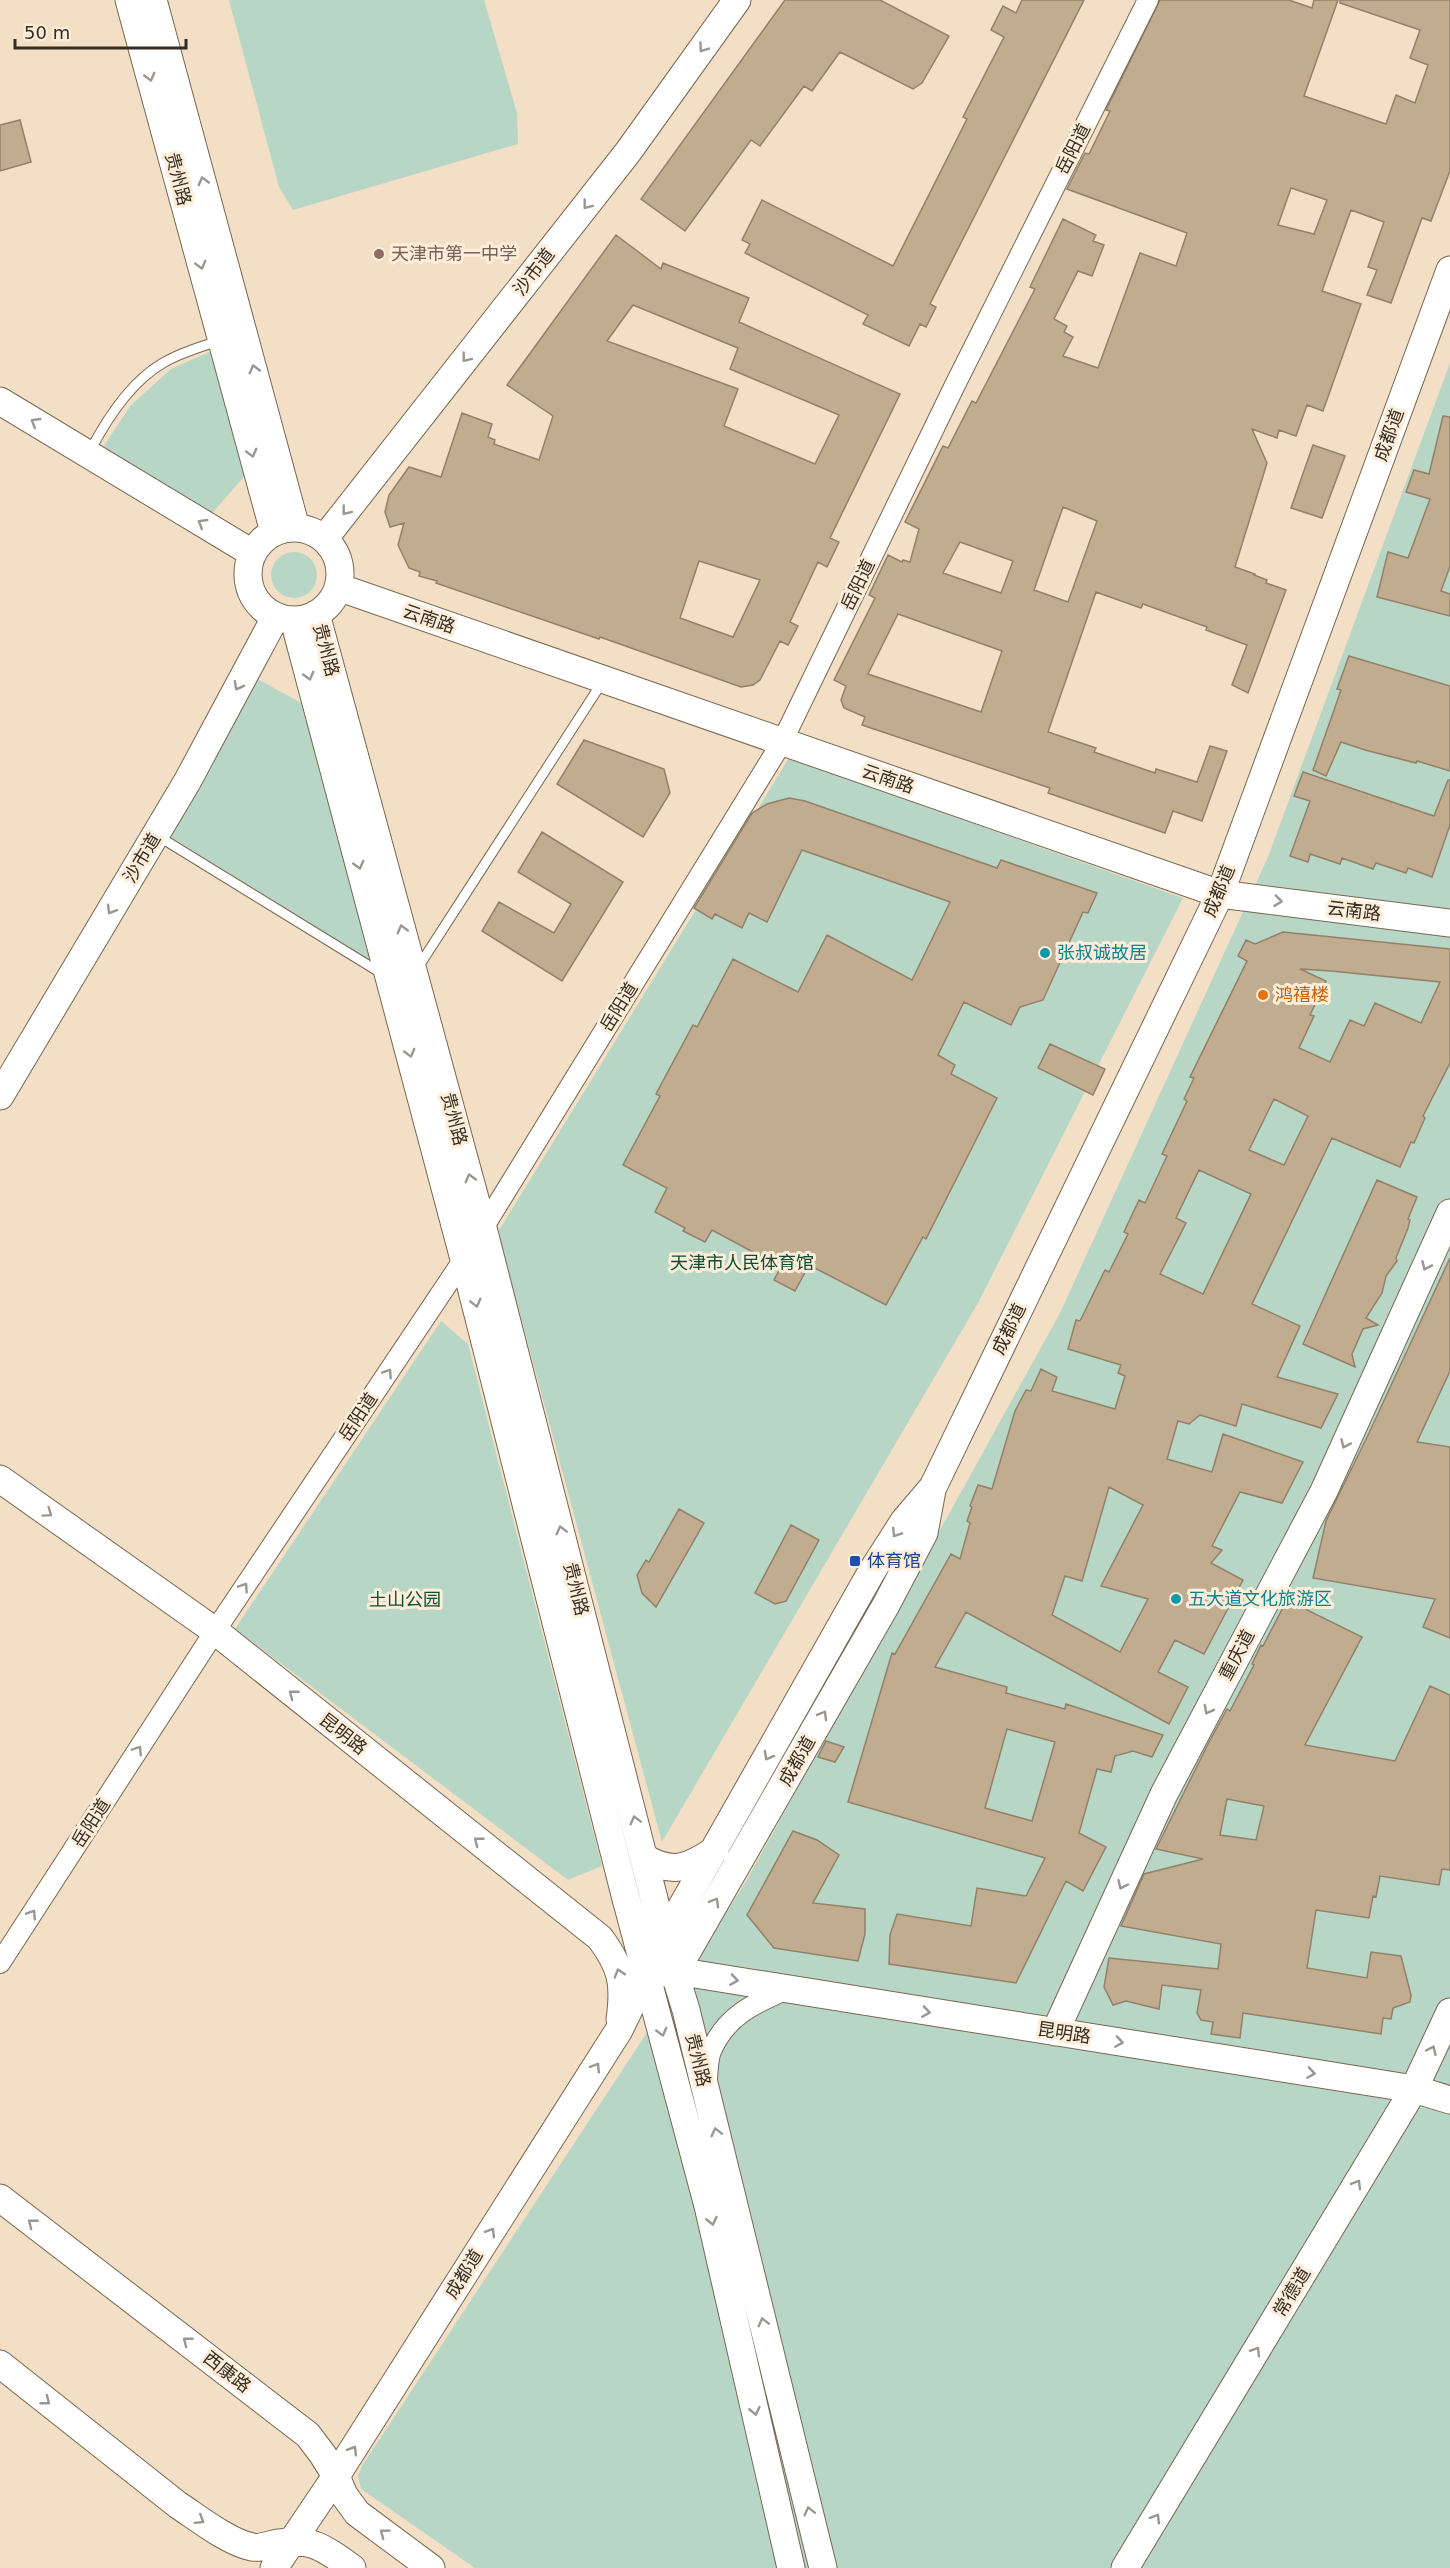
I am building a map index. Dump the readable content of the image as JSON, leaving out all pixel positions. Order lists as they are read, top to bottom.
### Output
{
  "streets": {
    "street": [
      "岳阳道",
      "贵州路",
      "沙市道",
      "成都道",
      "云南路",
      "重庆道",
      "昆明路",
      "常德道",
      "西康路"
    ]
  },
  "crossings": [
    ["岳阳道", "贵州路"],
    ["岳阳道", "云南路"],
    ["岳阳道", "昆明路"],
    ["贵州路", "沙市道"],
    ["贵州路", "成都道"],
    ["贵州路", "云南路"],
    ["贵州路", "昆明路"],
    ["沙市道", "云南路"],
    ["成都道", "云南路"],
    ["成都道", "昆明路"],
    ["成都道", "西康路"],
    ["重庆道", "昆明路"],
    ["昆明路", "常德道"]
  ],
  "one_way": [
    "岳阳道",
    "沙市道",
    "重庆道",
    "常德道"
  ],
  "parks": ["天津市人民体育馆", "土山公园"],
  "places": {
    "other": [
      "天津市第一中学",
      "张叔诚故居",
      "鸿禧楼",
      "五大道文化旅游区"
    ],
    "transit": ["体育馆"]
  },
  "scale_bar": "50 m"
}
